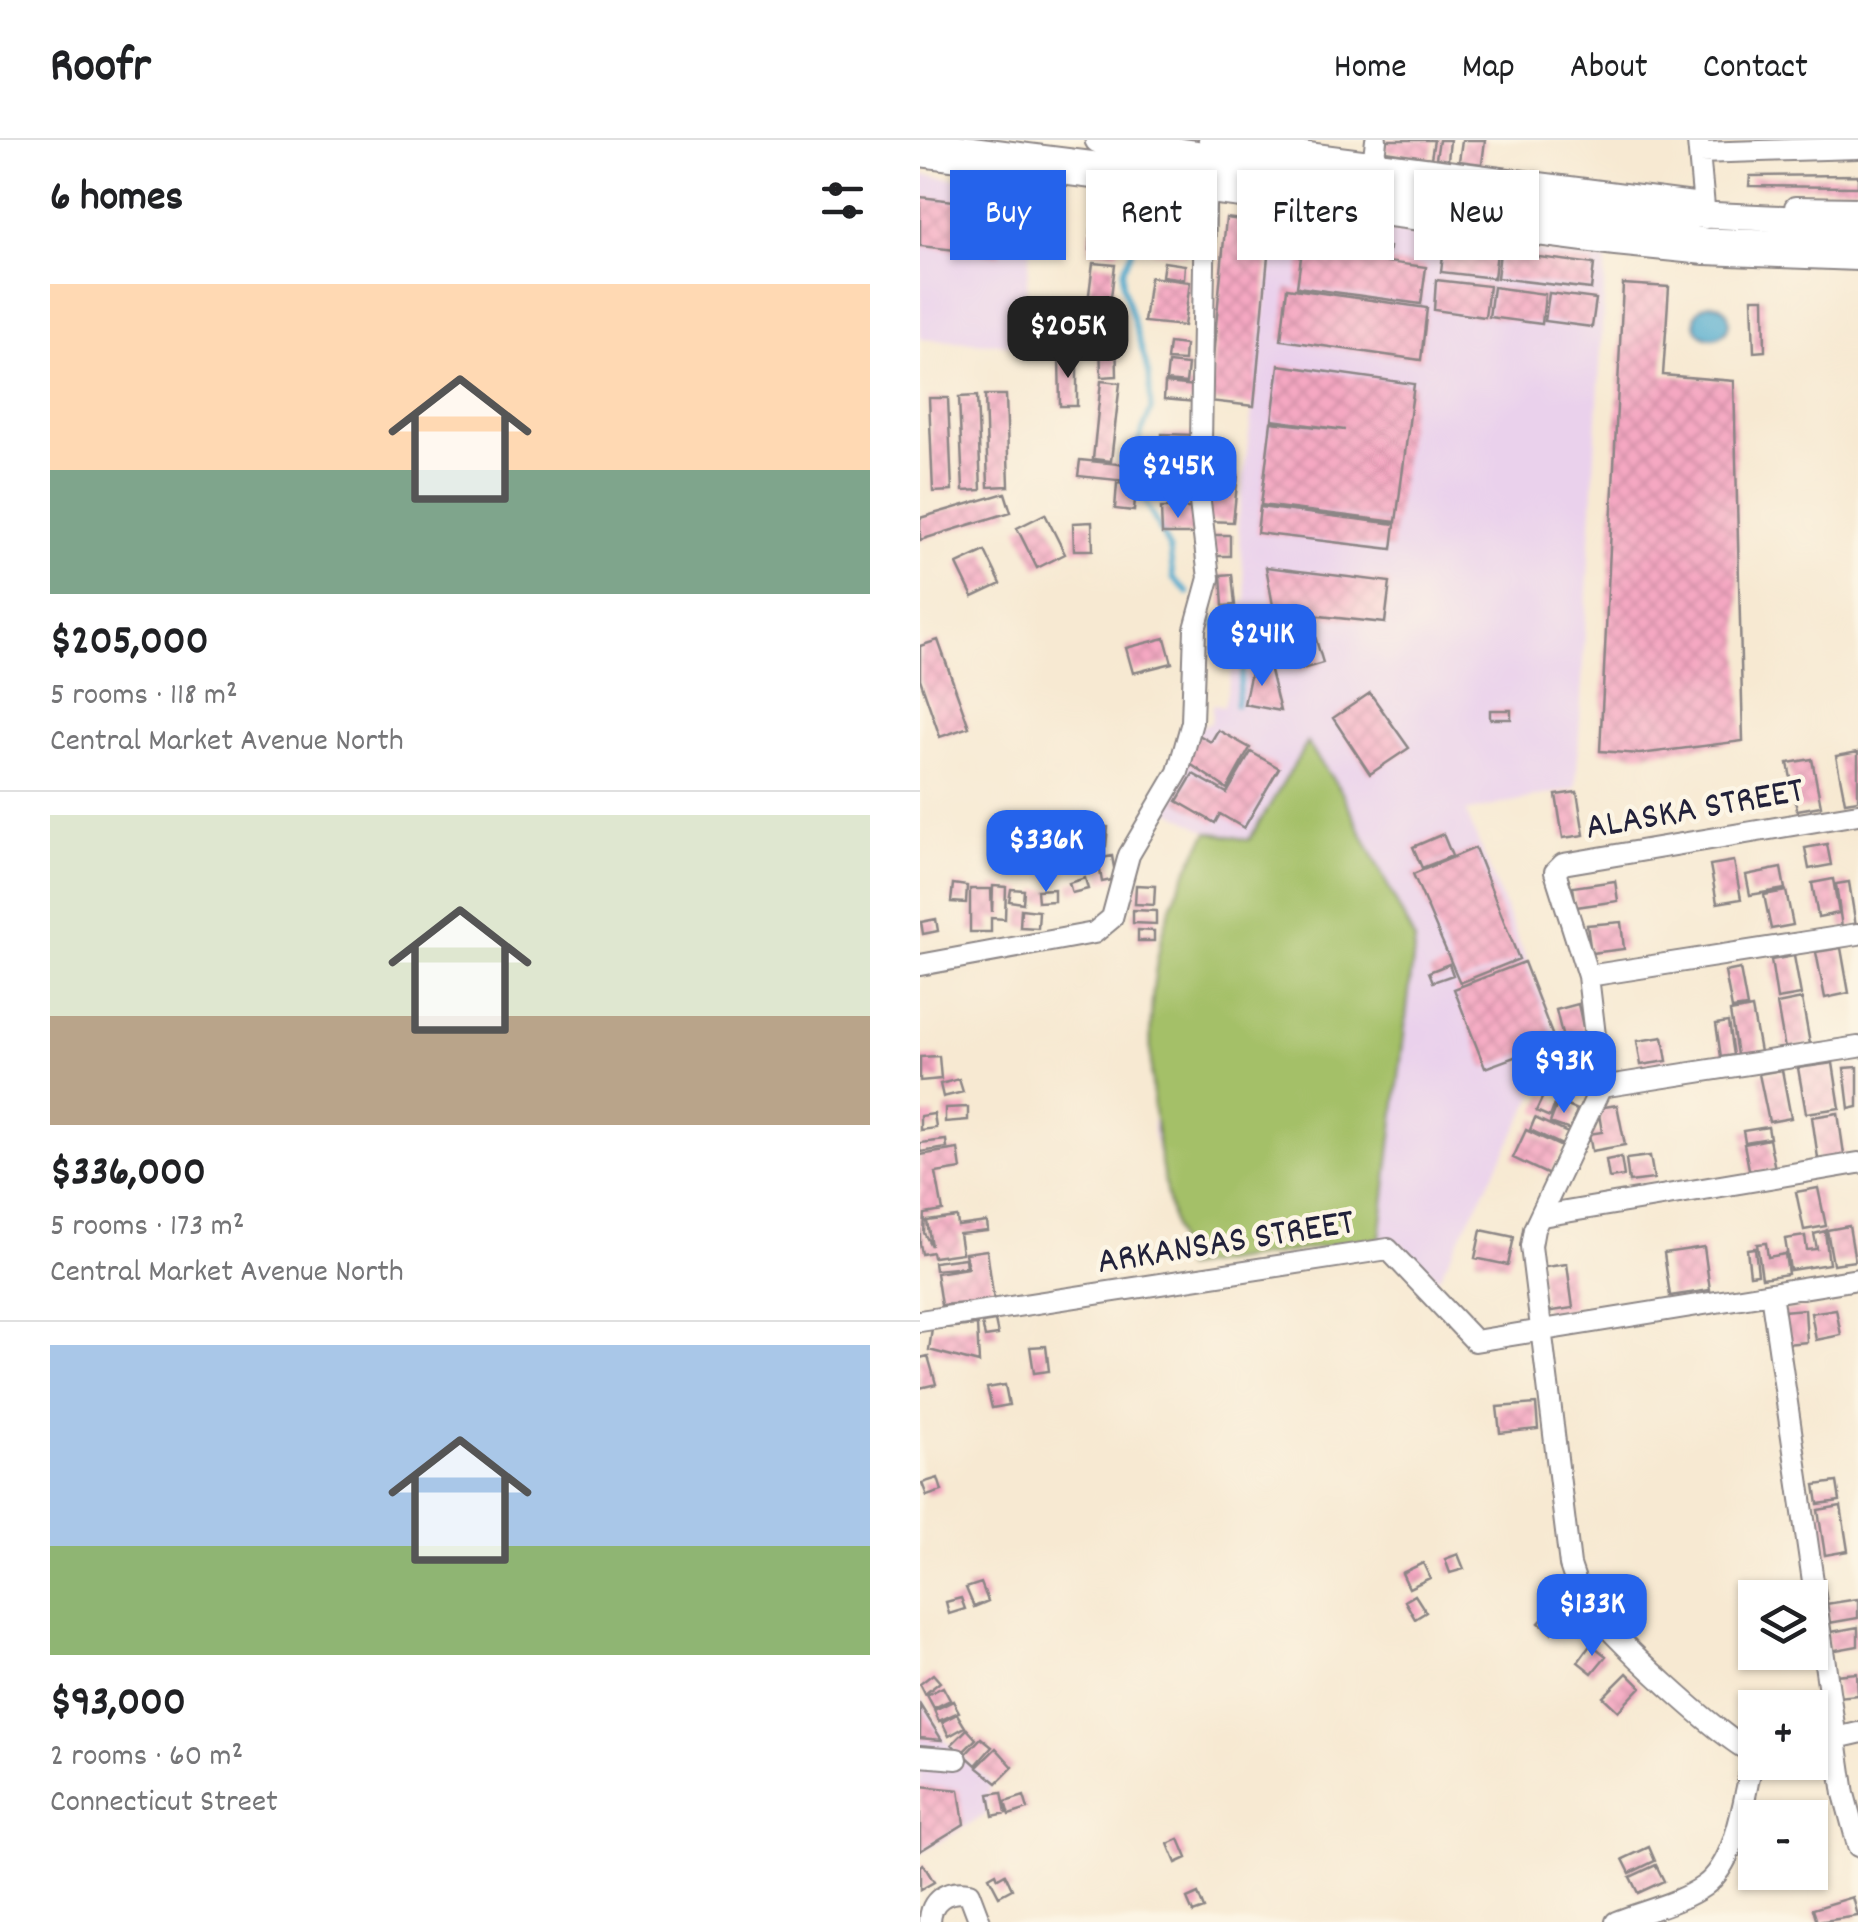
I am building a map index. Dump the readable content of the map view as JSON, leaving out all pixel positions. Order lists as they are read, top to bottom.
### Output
{
  "streets": {
    "street": ["ALASKA STREET", "ARKANSAS STREET"]
  },
  "page": {
    "header": "Roofr",
    "nav": [
      "Home",
      "Map",
      "About",
      "Contact"
    ],
    "heading": "6 homes",
    "chip": [
      "Buy",
      "Rent",
      "Filters",
      "New"
    ],
    "list": [
      {
        "name": "$205,000",
        "note": "5 rooms · 118 m² · Central Market Avenue North"
      },
      {
        "name": "$336,000",
        "note": "5 rooms · 173 m² · Central Market Avenue North"
      },
      {
        "name": "$93,000",
        "note": "2 rooms · 60 m² · Connecticut Street"
      }
    ],
    "price": [
      "$205K",
      "$245K",
      "$241K",
      "$336K",
      "$93K",
      "$133K"
    ],
    "map_buttons": ["+", "−"]
  }
}
